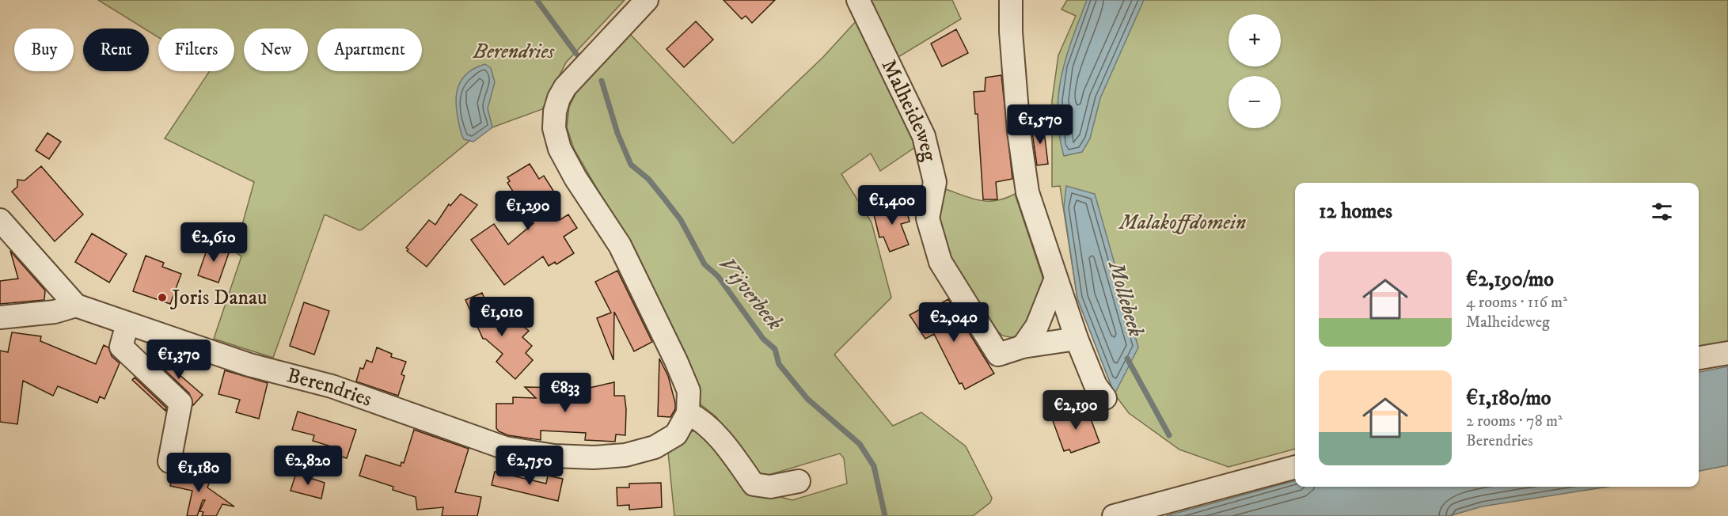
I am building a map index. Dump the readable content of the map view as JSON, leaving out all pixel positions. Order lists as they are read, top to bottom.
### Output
{
  "streets": {
    "street": ["Malheideweg", "Berendries"]
  },
  "water": ["Vijverbeek", "Mollebeek"],
  "parks": ["Berendries", "Malakoffdomein"],
  "places": ["Joris Danau"],
  "page": {
    "map_buttons": ["+", "−"],
    "chip": [
      "Buy",
      "Rent",
      "Filters",
      "New",
      "Apartment"
    ],
    "price": [
      "€1,570",
      "€1,400",
      "€1,290",
      "€2,610",
      "€1,010",
      "€2,040",
      "€1,370",
      "€833",
      "€2,190",
      "€2,820",
      "€2,750",
      "€1,180"
    ],
    "heading": "12 homes",
    "list": [
      {
        "name": "€2,190/mo",
        "note": "4 rooms · 116 m² · Malheideweg"
      },
      {
        "name": "€1,180/mo",
        "note": "2 rooms · 78 m² · Berendries"
      }
    ]
  }
}
